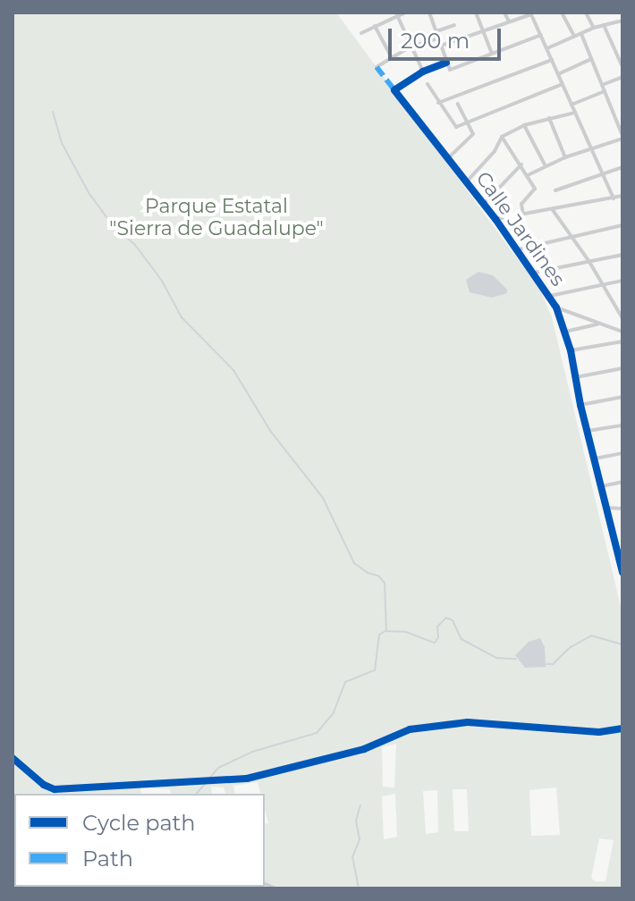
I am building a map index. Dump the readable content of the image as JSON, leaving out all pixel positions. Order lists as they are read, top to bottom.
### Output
{
  "streets": {
    "street": ["Calle Jardines"]
  },
  "parks": ["Parque Estatal \"Sierra de Guadalupe\""],
  "legend": ["Cycle path", "Path"],
  "scale_bar": "200 m"
}
